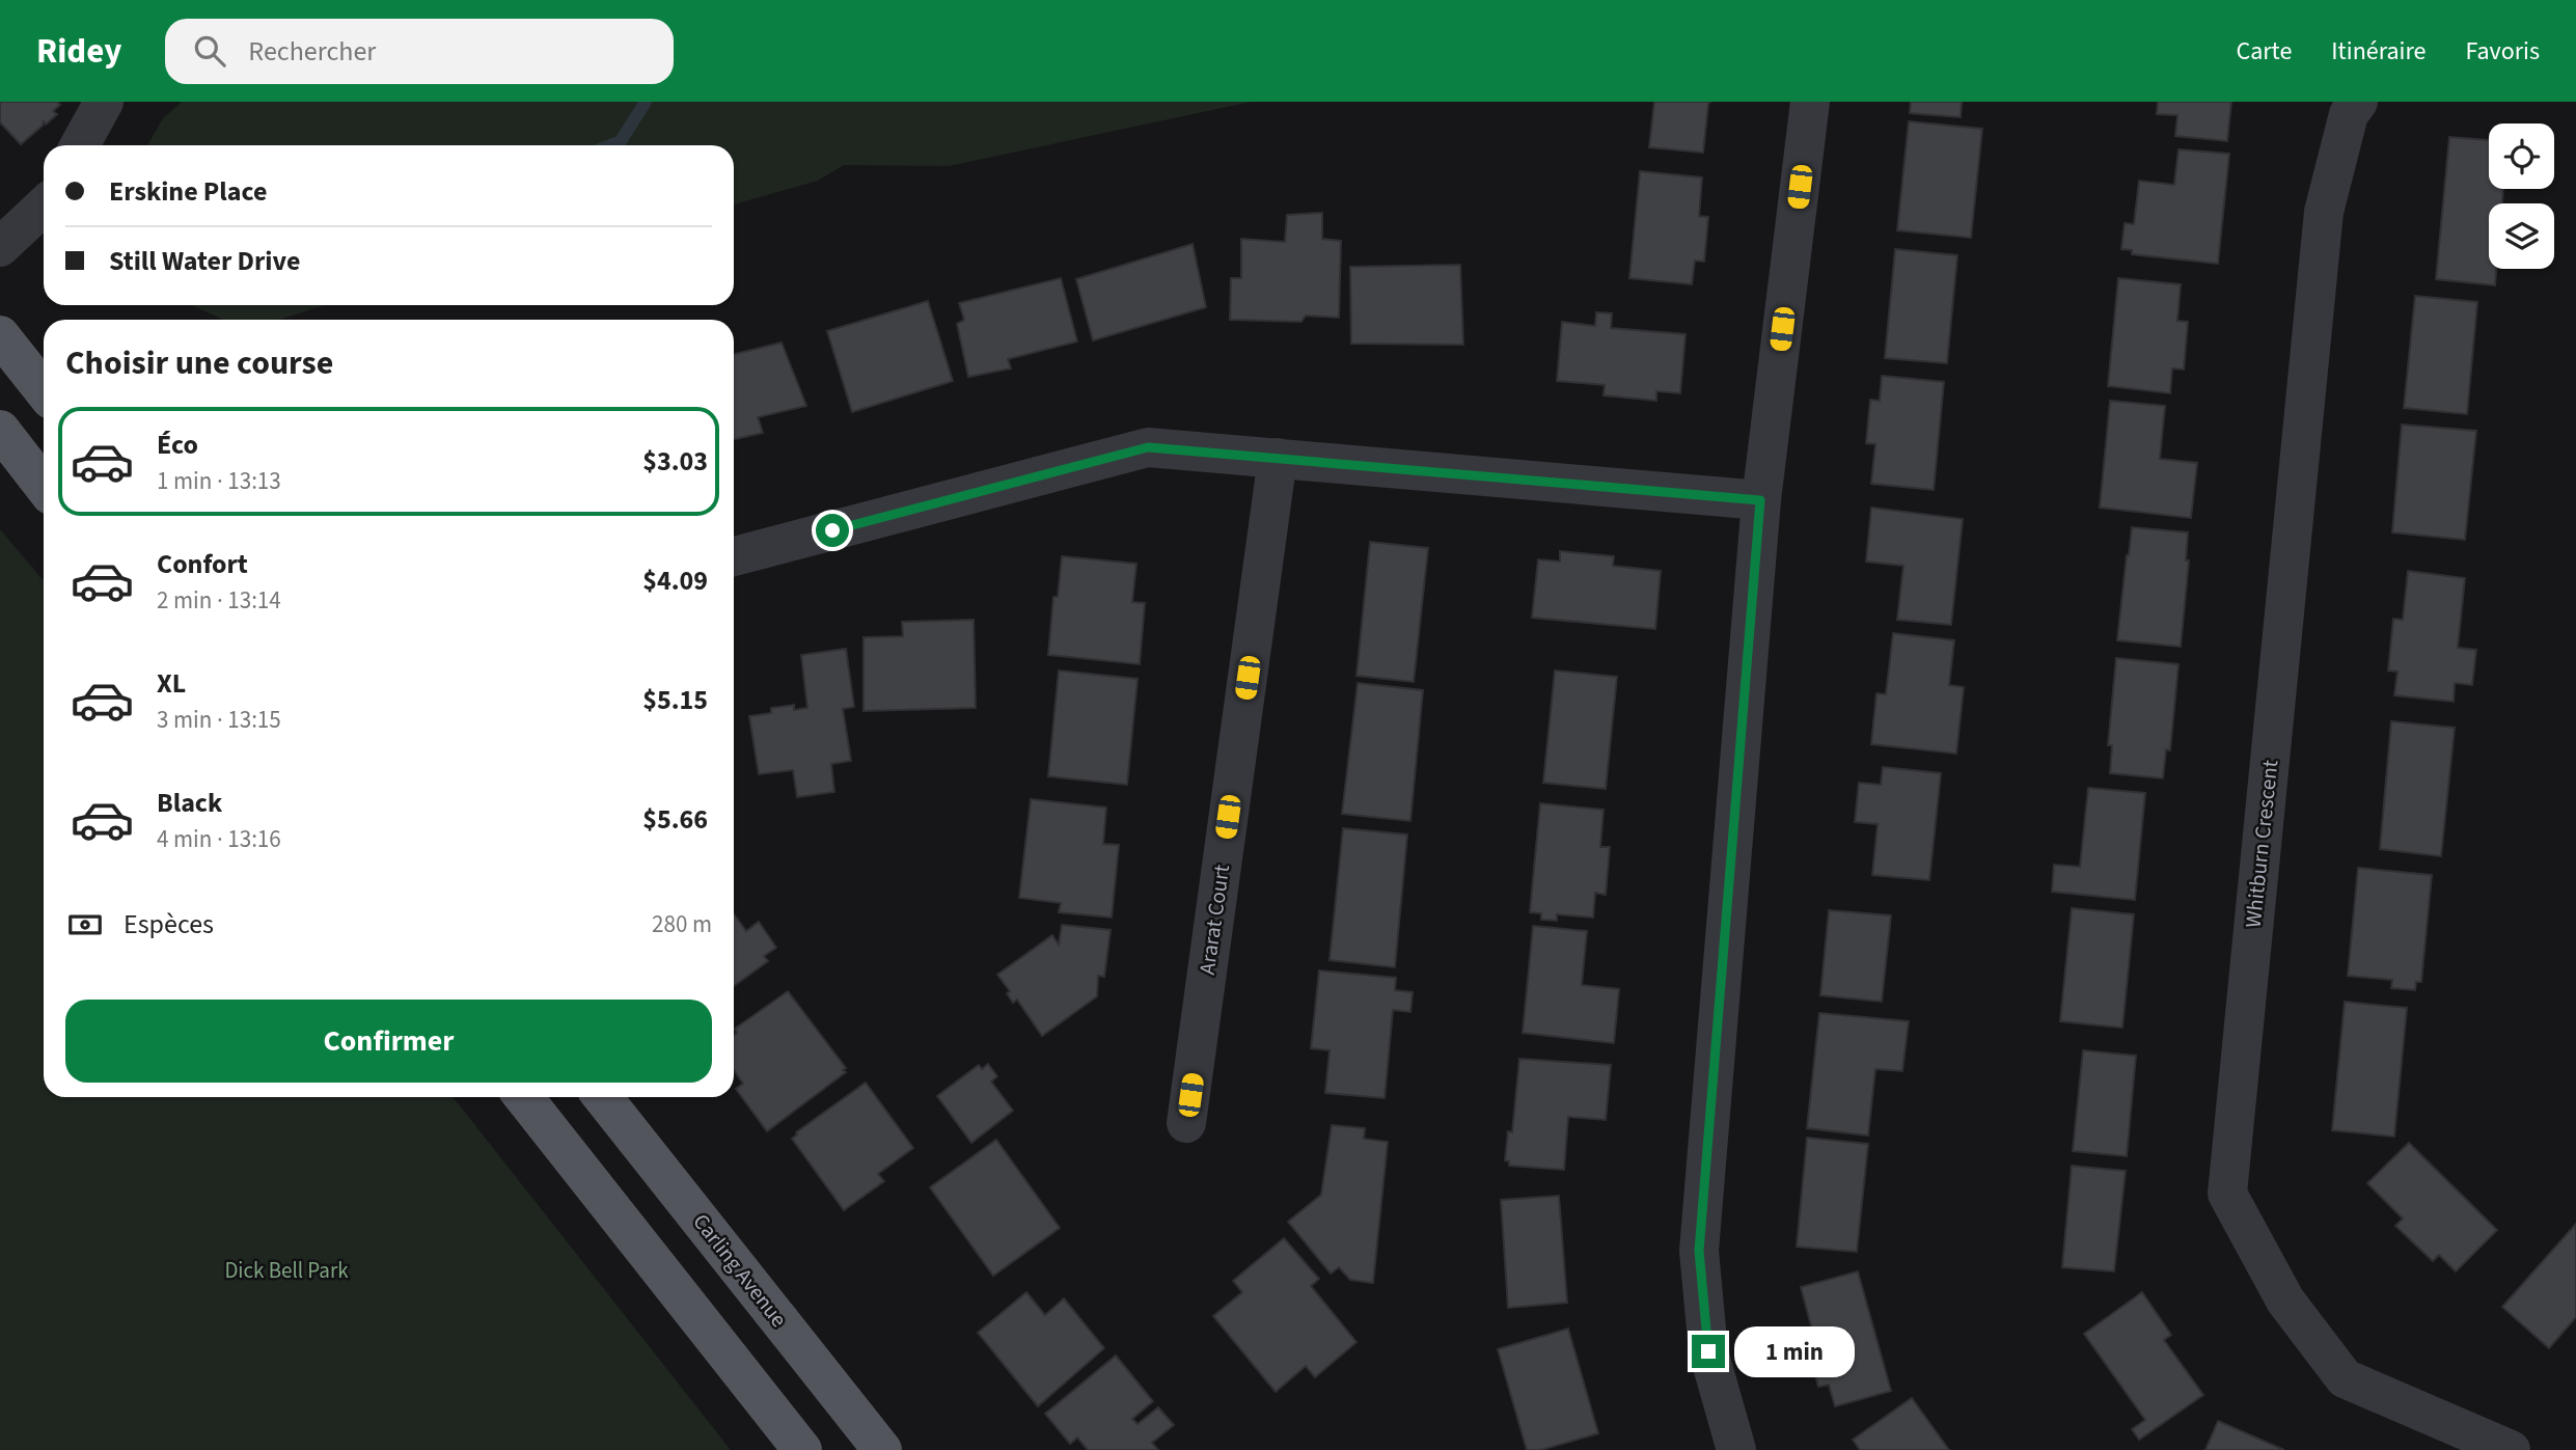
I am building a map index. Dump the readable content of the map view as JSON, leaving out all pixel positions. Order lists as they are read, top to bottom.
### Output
{
  "streets": {
    "main road": ["Carling Avenue"],
    "street": ["Whitburn Crescent", "Ararat Court"]
  },
  "parks": ["Dick Bell Park"],
  "page": {
    "header": "Ridey",
    "search": "Rechercher",
    "nav": ["Carte", "Itinéraire", "Favoris"],
    "banner": ["Erskine Place", "Still Water Drive"],
    "heading": "Choisir une course",
    "list": [
      {
        "name": "Éco",
        "note": "1 min · 13:13",
        "value": "$3.03"
      },
      {
        "name": "Confort",
        "note": "2 min · 13:14",
        "value": "$4.09"
      },
      {
        "name": "XL",
        "note": "3 min · 13:15",
        "value": "$5.15"
      },
      {
        "name": "Black",
        "note": "4 min · 13:16",
        "value": "$5.66"
      }
    ],
    "pay": ["Espèces", "280 m"],
    "buttons": "Confirmer",
    "bubble": "1 min"
  }
}
